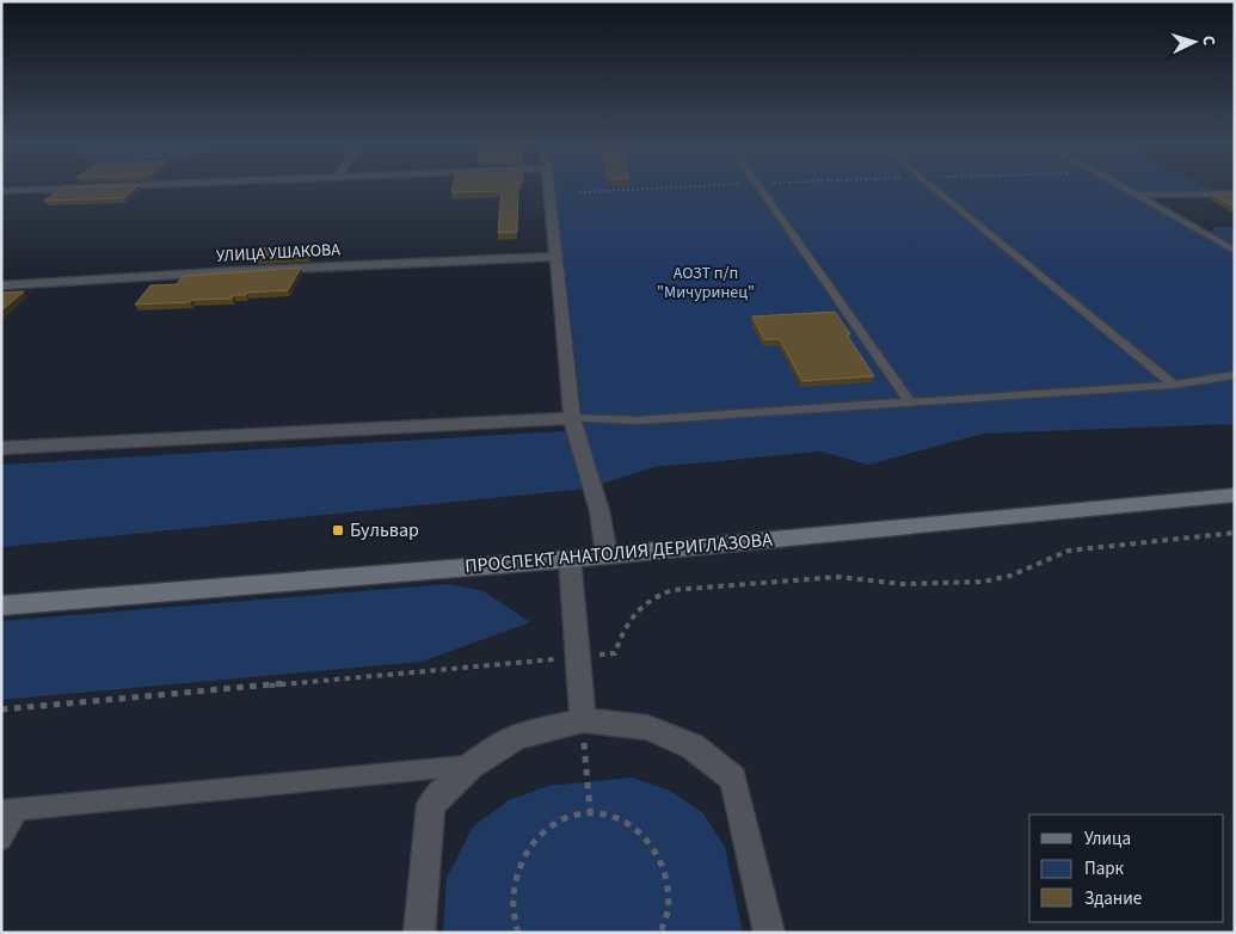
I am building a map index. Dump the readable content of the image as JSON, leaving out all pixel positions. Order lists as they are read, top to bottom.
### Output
{
  "streets": {
    "main road": ["ПРОСПЕКТ АНАТОЛИЯ ДЕРИГЛАЗОВА"],
    "street": ["УЛИЦА УШАКОВА"]
  },
  "parks": ["АОЗТ п/п \"Мичуринец\""],
  "places": {
    "transit": ["Бульвар"]
  },
  "legend": ["Улица", "Парк", "Здание"],
  "north": "right"
}
